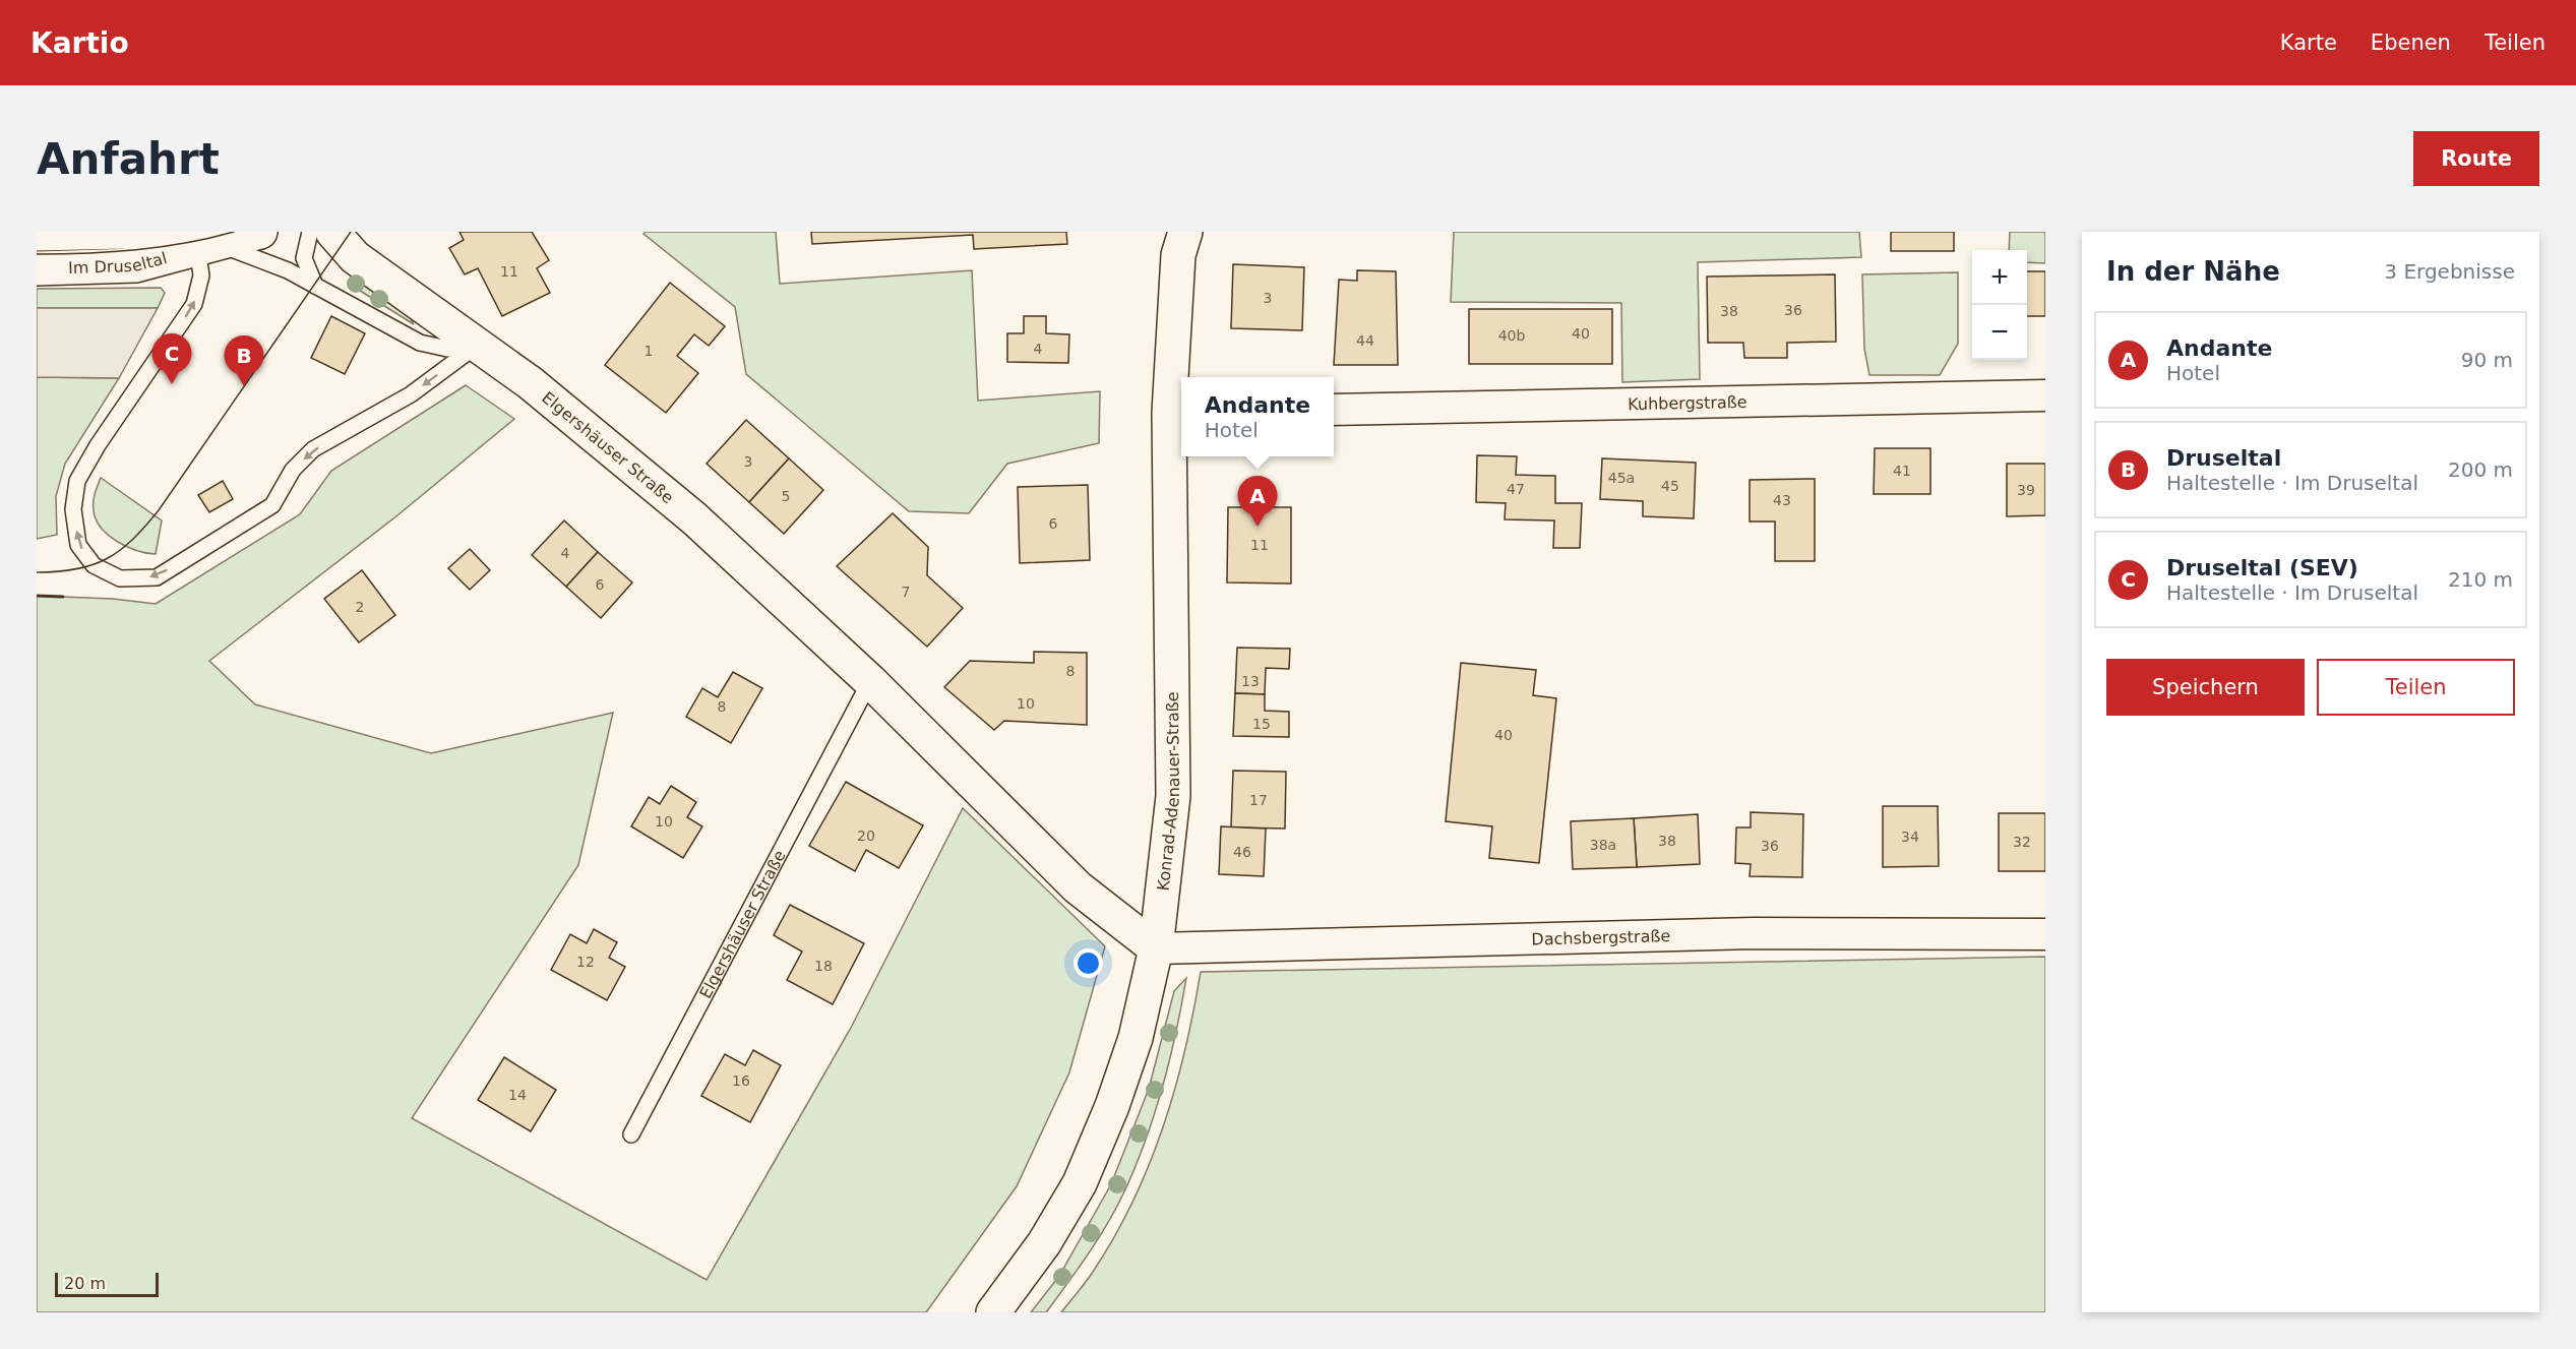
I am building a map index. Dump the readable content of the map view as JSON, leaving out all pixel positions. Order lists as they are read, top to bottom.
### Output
{
  "streets": {
    "main road": ["Im Druseltal", "Elgershäuser Straße", "Konrad-Adenauer-Straße"],
    "street": ["Kuhbergstraße", "Dachsbergstraße"]
  },
  "crossings": [
    ["Elgershäuser Straße", "Konrad-Adenauer-Straße"],
    ["Elgershäuser Straße", "Dachsbergstraße"],
    ["Konrad-Adenauer-Straße", "Dachsbergstraße"]
  ],
  "house_numbers": [
    "11",
    "3",
    "36",
    "38",
    "40",
    "40b",
    "44",
    "4",
    "1",
    "3",
    "41",
    "45a",
    "45",
    "47",
    "39",
    "5",
    "43",
    "6",
    "11",
    "4",
    "6",
    "7",
    "2",
    "8",
    "13",
    "10",
    "8",
    "15",
    "40",
    "17",
    "10",
    "20",
    "34",
    "38",
    "32",
    "38a",
    "36",
    "46",
    "12",
    "18",
    "16",
    "14"
  ],
  "scale_bar": "20 m",
  "page": {
    "header": "Kartio",
    "nav": ["Karte", "Ebenen", "Teilen"],
    "buttons": [
      "Route",
      ["Speichern", "Teilen"]
    ],
    "title": "Anfahrt",
    "heading": ["In der Nähe", "3 Ergebnisse"],
    "map_buttons": ["+", "−"],
    "list": [
      {
        "mark": "A",
        "name": "Andante",
        "note": "Hotel",
        "value": "90 m"
      },
      {
        "mark": "B",
        "name": "Druseltal",
        "note": "Haltestelle · Im Druseltal",
        "value": "200 m"
      },
      {
        "mark": "C",
        "name": "Druseltal (SEV)",
        "note": "Haltestelle · Im Druseltal",
        "value": "210 m"
      }
    ],
    "pins": ["C", "B", "A"],
    "popup": ["Andante", "Hotel"],
    "scale": "20 m"
  }
}
